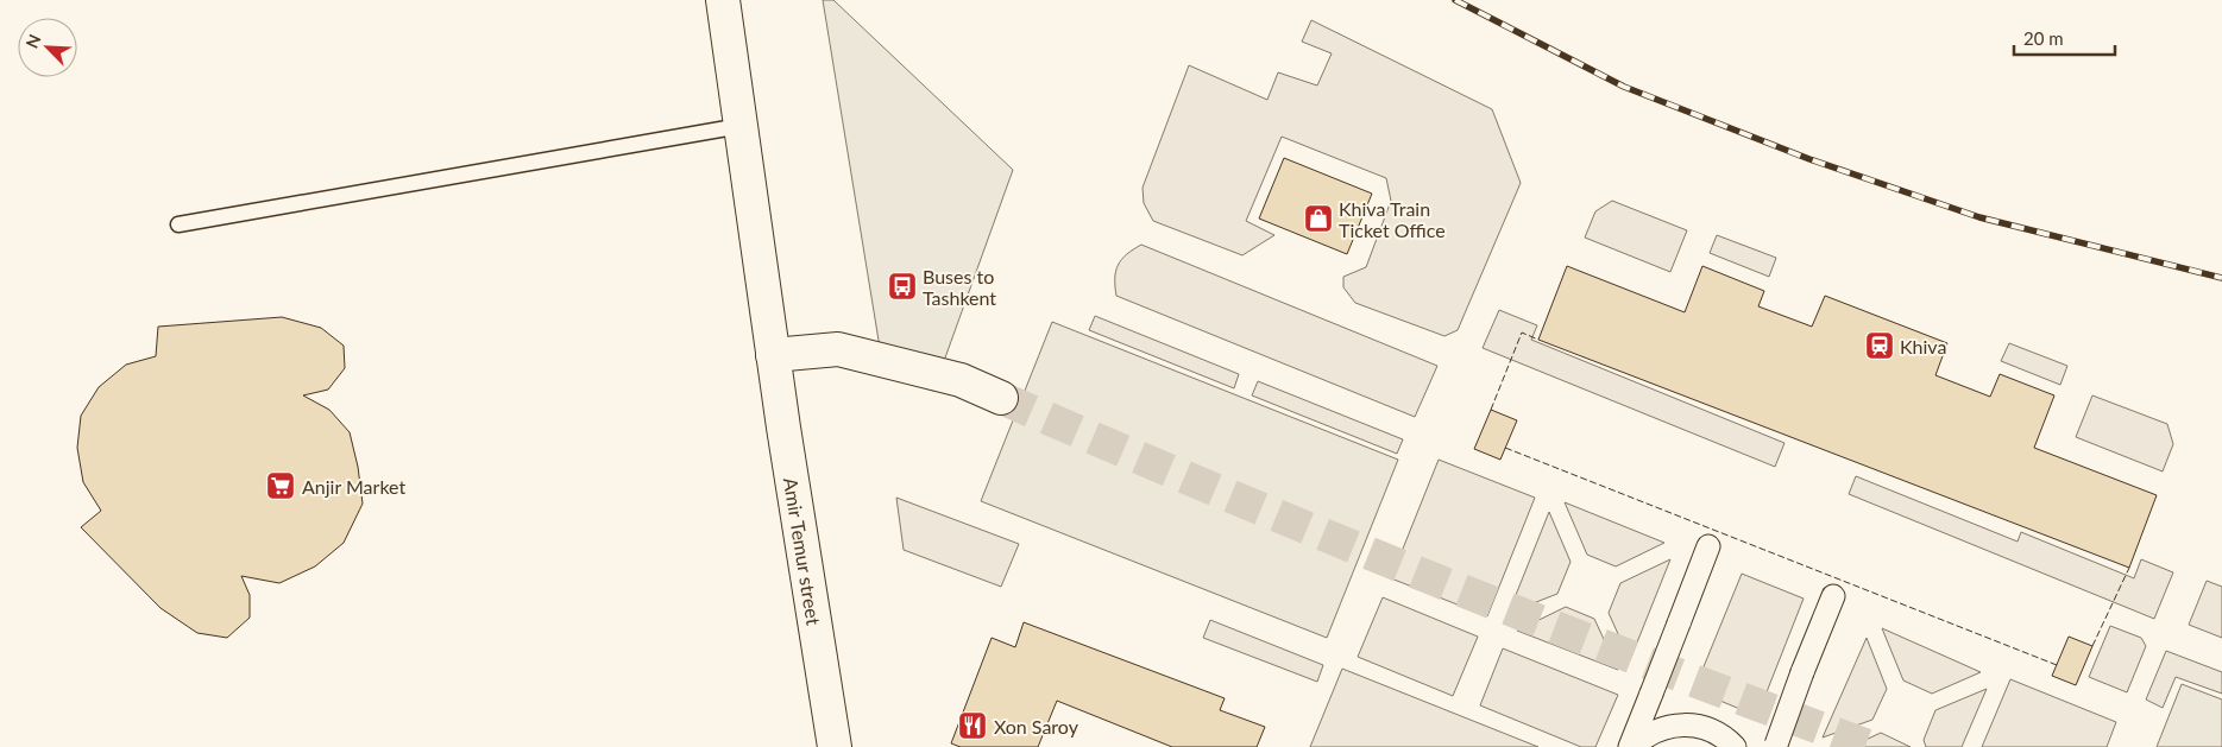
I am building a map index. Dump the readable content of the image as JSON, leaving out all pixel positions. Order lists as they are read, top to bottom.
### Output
{
  "streets": {
    "main road": ["Amir Temur street"]
  },
  "places": {
    "shop": ["Khiva Train Ticket Office"],
    "bus stop": ["Buses to Tashkent"],
    "station": ["Khiva"],
    "supermarket": ["Anjir Market"],
    "restaurant": ["Xon Saroy"]
  },
  "scale_bar": "20 m",
  "north": "top left"
}
